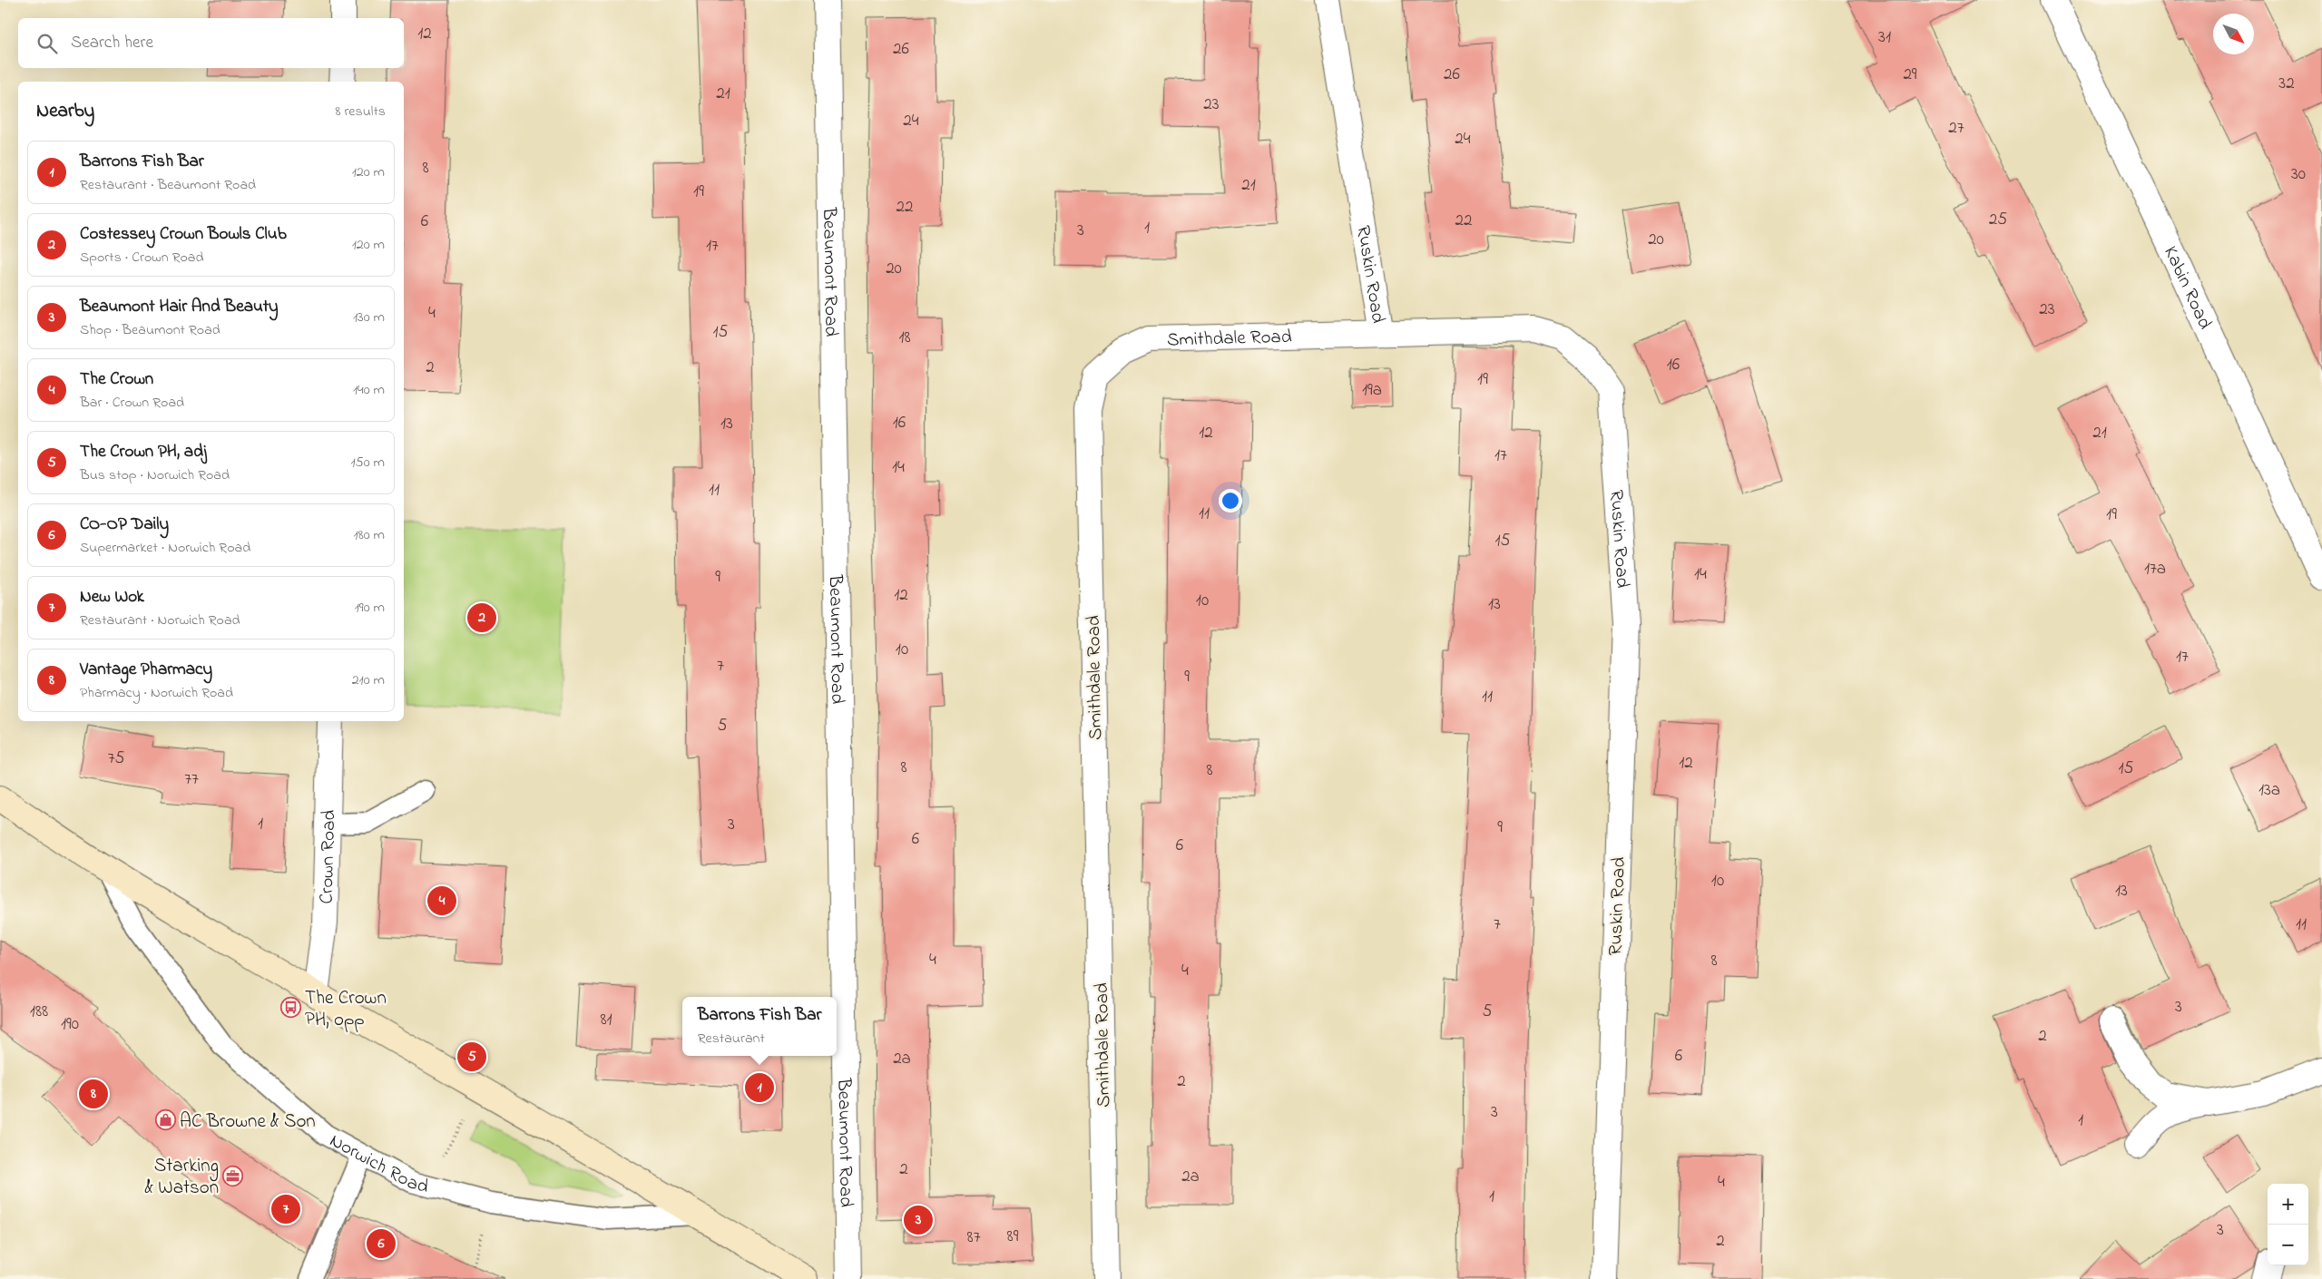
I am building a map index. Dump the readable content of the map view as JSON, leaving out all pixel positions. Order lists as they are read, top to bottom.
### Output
{
  "streets": {
    "street": [
      "Beaumont Road",
      "Ruskin Road",
      "Kabin Road",
      "Smithdale Road",
      "Crown Road",
      "Norwich Road"
    ]
  },
  "crossings": [
    ["Ruskin Road", "Smithdale Road"],
    ["Crown Road", "Norwich Road"]
  ],
  "places": {
    "bus stop": ["The Crown PH, opp"],
    "shop": ["AC Browne & Son"],
    "office": ["Starking & Watson"]
  },
  "house_numbers": [
    "12",
    "31",
    "26",
    "26",
    "29",
    "32",
    "21",
    "23",
    "24",
    "27",
    "24",
    "8",
    "30",
    "21",
    "19",
    "22",
    "25",
    "22",
    "6",
    "1",
    "3",
    "20",
    "17",
    "20",
    "23",
    "4",
    "15",
    "18",
    "16",
    "2",
    "19",
    "19a",
    "16",
    "13",
    "12",
    "21",
    "17",
    "14",
    "11",
    "11",
    "19",
    "15",
    "17a",
    "14",
    "9",
    "12",
    "10",
    "13",
    "10",
    "17",
    "7",
    "9",
    "11",
    "5",
    "75",
    "12",
    "8",
    "15",
    "8",
    "77",
    "13a",
    "1",
    "3",
    "9",
    "6",
    "6",
    "10",
    "13",
    "7",
    "11",
    "4",
    "8",
    "4",
    "3",
    "188",
    "5",
    "81",
    "190",
    "2",
    "6",
    "2a",
    "2",
    "3",
    "1",
    "2",
    "2a",
    "4",
    "1",
    "3",
    "89",
    "87",
    "2"
  ],
  "north": "bottom right",
  "page": {
    "search": "Search here",
    "heading": ["Nearby", "8 results"],
    "list": [
      {
        "mark": "1",
        "name": "Barrons Fish Bar",
        "note": "Restaurant · Beaumont Road",
        "value": "120 m"
      },
      {
        "mark": "2",
        "name": "Costessey Crown Bowls Club",
        "note": "Sports · Crown Road",
        "value": "120 m"
      },
      {
        "mark": "3",
        "name": "Beaumont Hair And Beauty",
        "note": "Shop · Beaumont Road",
        "value": "130 m"
      },
      {
        "mark": "4",
        "name": "The Crown",
        "note": "Bar · Crown Road",
        "value": "140 m"
      },
      {
        "mark": "5",
        "name": "The Crown PH, adj",
        "note": "Bus stop · Norwich Road",
        "value": "150 m"
      },
      {
        "mark": "6",
        "name": "CO-OP Daily",
        "note": "Supermarket · Norwich Road",
        "value": "180 m"
      },
      {
        "mark": "7",
        "name": "New Wok",
        "note": "Restaurant · Norwich Road",
        "value": "190 m"
      },
      {
        "mark": "8",
        "name": "Vantage Pharmacy",
        "note": "Pharmacy · Norwich Road",
        "value": "210 m"
      }
    ],
    "pins": [
      "2",
      "4",
      "5",
      "1",
      "8",
      "7",
      "3",
      "6"
    ],
    "popup": ["Barrons Fish Bar", "Restaurant"],
    "map_buttons": ["+", "−"]
  }
}
